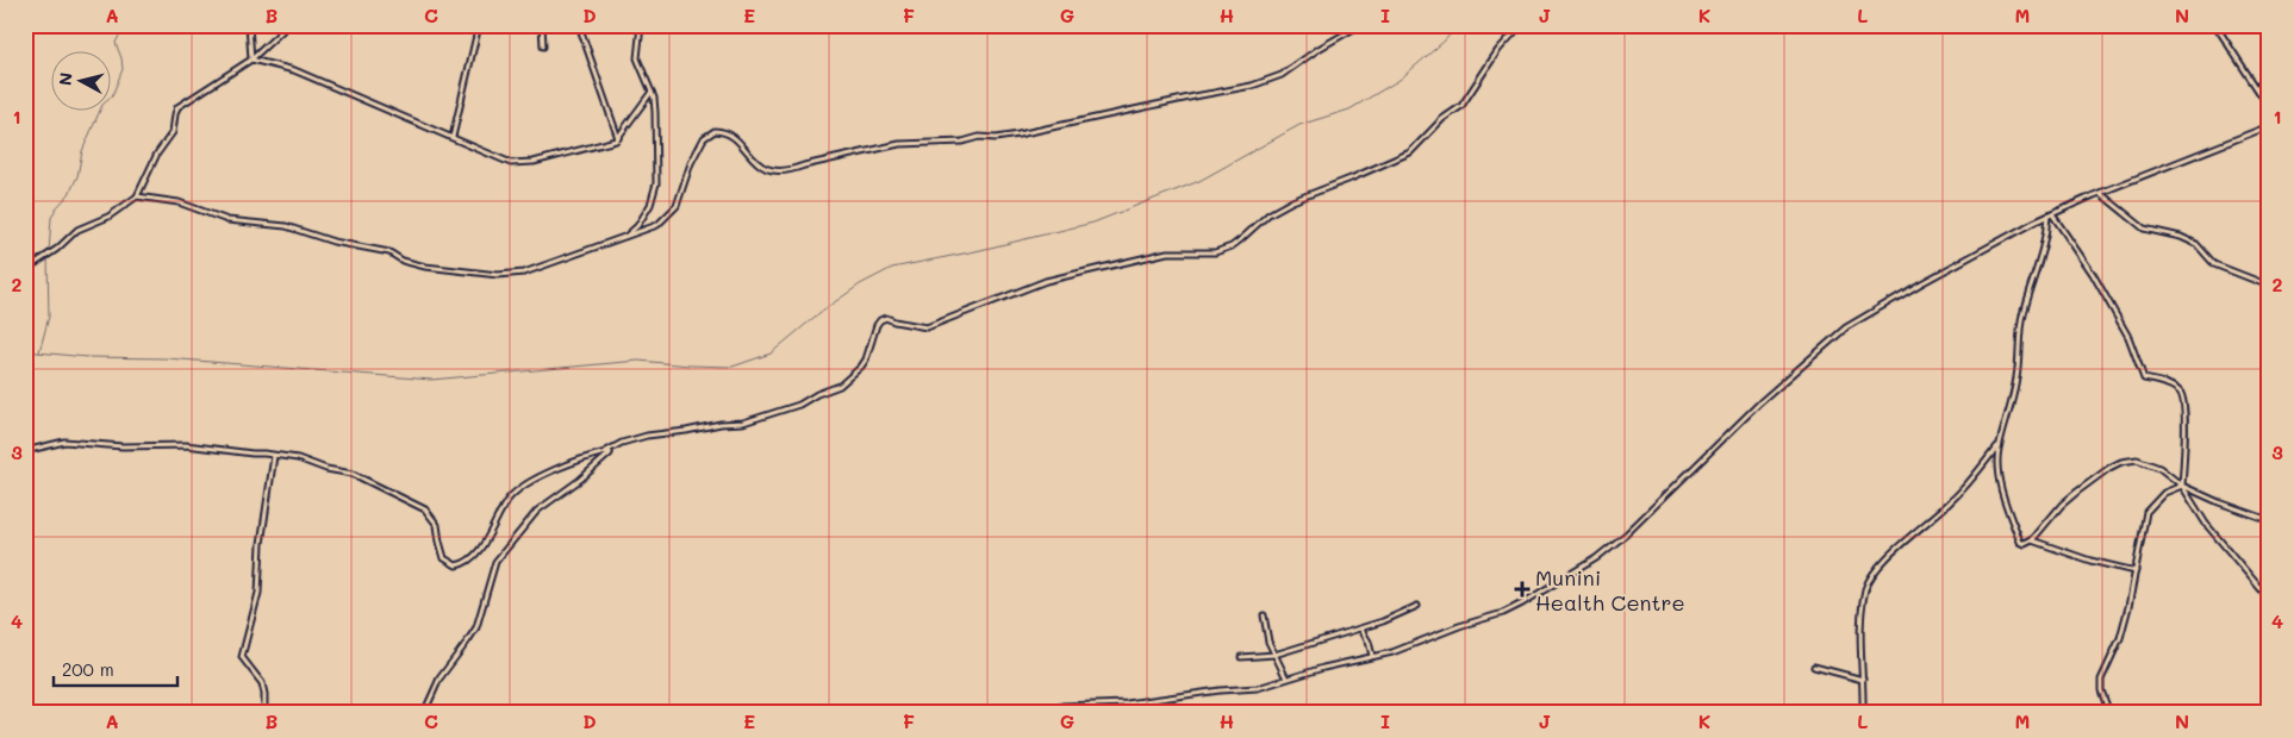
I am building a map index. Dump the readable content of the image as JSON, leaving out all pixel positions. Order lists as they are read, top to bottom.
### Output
{
  "places": {
    "health": ["Munini Health Centre"]
  },
  "scale_bar": "200 m",
  "north": "left",
  "grid": {
    "columns": [
      "A",
      "B",
      "C",
      "D",
      "E",
      "F",
      "G",
      "H",
      "I",
      "J",
      "K",
      "L",
      "M",
      "N"
    ],
    "rows": [
      "1",
      "2",
      "3",
      "4"
    ]
  }
}
